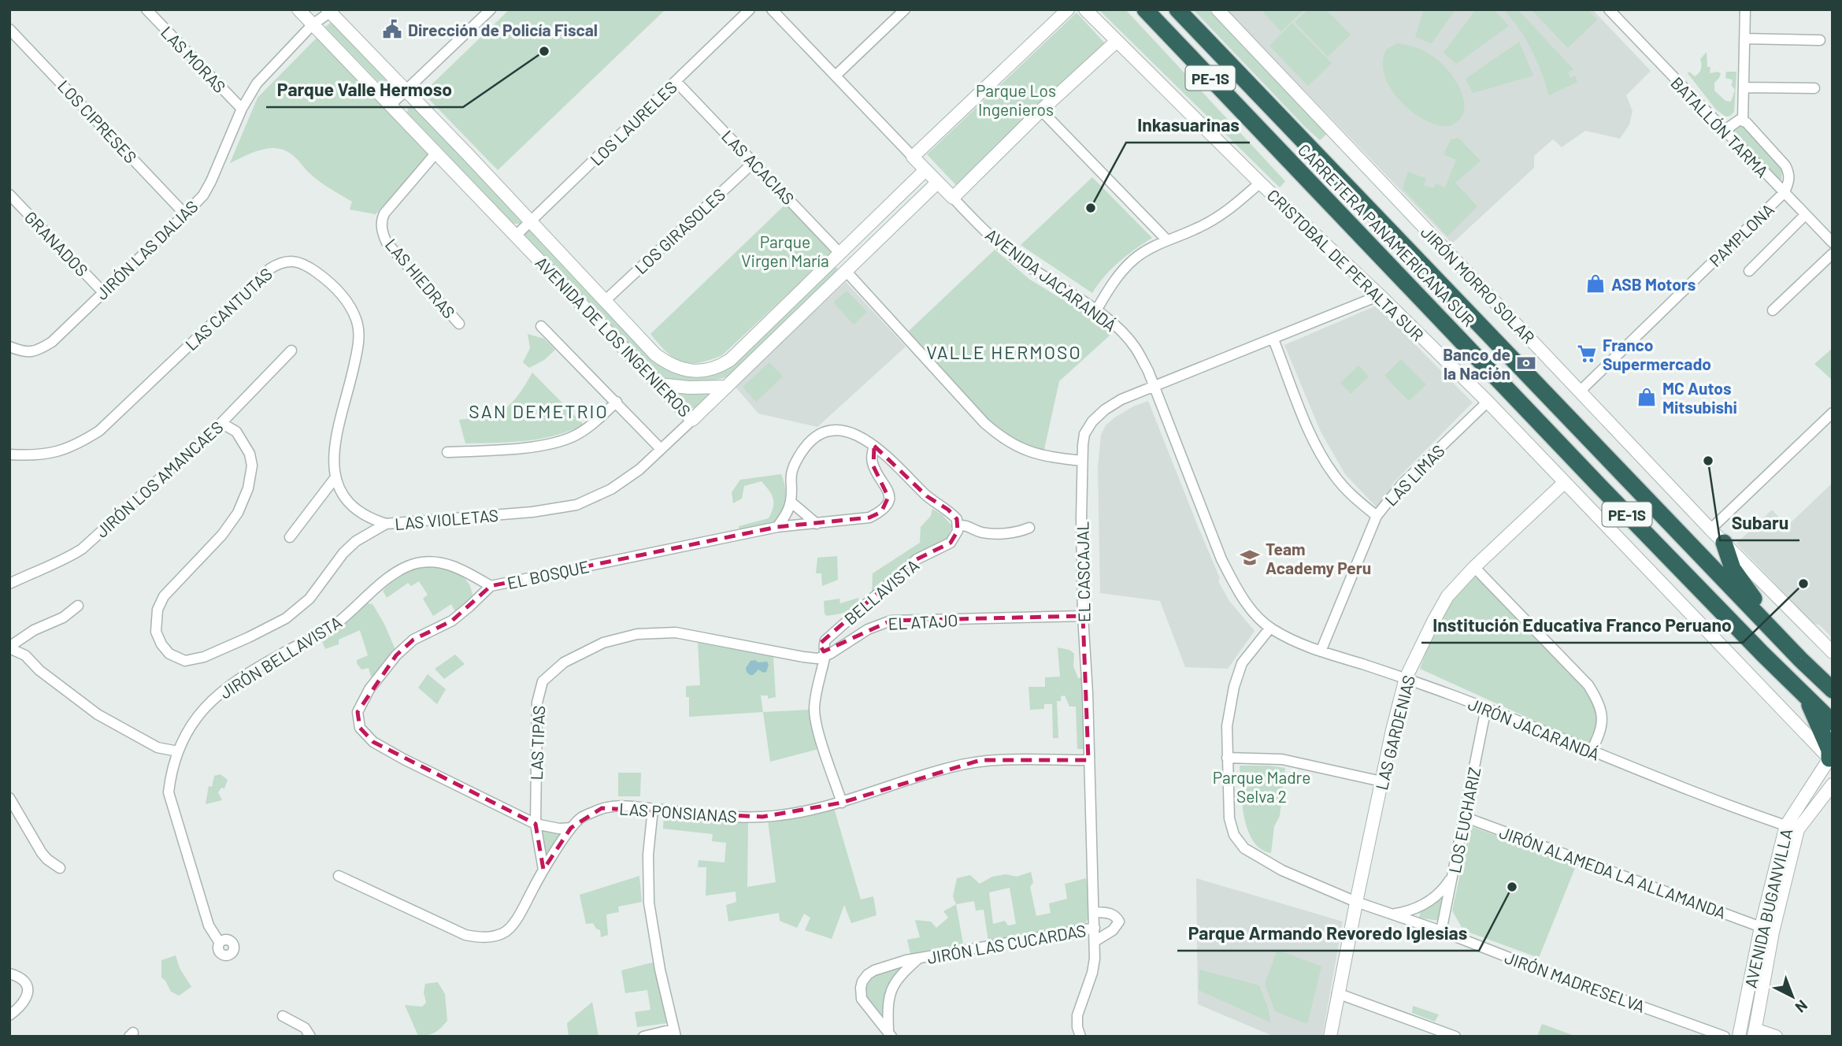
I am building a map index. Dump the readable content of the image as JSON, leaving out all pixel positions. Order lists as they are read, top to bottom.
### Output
{
  "streets": {
    "highway": ["PE-1S", "CARRETERA PANAMERICANA SUR"],
    "street": [
      "LAS MORAS",
      "LOS CIPRESES",
      "LOS LAURELES",
      "BATALLÓN TARMA",
      "LAS ACACIAS",
      "LOS GIRASOLES",
      "PAMPLONA",
      "GRANADOS",
      "JIRÓN LAS DALIAS",
      "CRISTOBAL DE PERALTA SUR",
      "LAS HIEDRAS",
      "AVENIDA JACARANDÁ",
      "JIRÓN MORRO SOLAR",
      "LAS CANTUTAS",
      "AVENIDA DE LOS INGENIEROS",
      "LAS LIMAS",
      "JIRÓN LOS AMANCAES",
      "LAS VIOLETAS",
      "EL CASCAJAL",
      "EL BOSQUE",
      "BELLAVISTA",
      "EL ATAJO",
      "JIRÓN BELLAVISTA",
      "JIRÓN JACARANDÁ",
      "LAS GARDENIAS",
      "LAS TIPAS",
      "LAS PONSIANAS",
      "LOS EUCHARIZ",
      "JIRÓN ALAMEDA LA ALLAMANDA",
      "AVENIDA BUGANVILLA",
      "JIRÓN LAS CUCARDAS",
      "JIRÓN MADRESELVA"
    ]
  },
  "crossings": [
    ["LAS MORAS", "JIRÓN LAS DALIAS"],
    ["LOS CIPRESES", "JIRÓN LAS DALIAS"],
    ["LOS LAURELES", "LAS ACACIAS"],
    ["LOS LAURELES", "AVENIDA DE LOS INGENIEROS"],
    ["BATALLÓN TARMA", "PAMPLONA"],
    ["LAS ACACIAS", "LOS GIRASOLES"],
    ["LAS ACACIAS", "AVENIDA DE LOS INGENIEROS"],
    ["LOS GIRASOLES", "AVENIDA DE LOS INGENIEROS"],
    ["PAMPLONA", "JIRÓN MORRO SOLAR"],
    ["GRANADOS", "JIRÓN LAS DALIAS"],
    ["JIRÓN LAS DALIAS", "AVENIDA DE LOS INGENIEROS"],
    ["CRISTOBAL DE PERALTA SUR", "LAS LIMAS"],
    ["CRISTOBAL DE PERALTA SUR", "EL CASCAJAL"],
    ["CRISTOBAL DE PERALTA SUR", "LAS GARDENIAS"],
    ["CRISTOBAL DE PERALTA SUR", "AVENIDA BUGANVILLA"],
    ["LAS HIEDRAS", "AVENIDA DE LOS INGENIEROS"],
    ["AVENIDA JACARANDÁ", "AVENIDA DE LOS INGENIEROS"],
    ["AVENIDA JACARANDÁ", "EL CASCAJAL"],
    ["AVENIDA JACARANDÁ", "JIRÓN JACARANDÁ"],
    ["LAS CANTUTAS", "LAS VIOLETAS"],
    ["AVENIDA DE LOS INGENIEROS", "LAS VIOLETAS"],
    ["LAS LIMAS", "JIRÓN JACARANDÁ"],
    ["JIRÓN LOS AMANCAES", "LAS VIOLETAS"],
    ["EL CASCAJAL", "EL ATAJO"],
    ["EL CASCAJAL", "LAS PONSIANAS"],
    ["EL CASCAJAL", "JIRÓN LAS CUCARDAS"],
    ["EL BOSQUE", "JIRÓN BELLAVISTA"],
    ["EL BOSQUE", "LAS TIPAS"],
    ["EL BOSQUE", "LAS PONSIANAS"],
    ["BELLAVISTA", "EL ATAJO"],
    ["BELLAVISTA", "LAS TIPAS"],
    ["EL ATAJO", "LAS TIPAS"],
    ["JIRÓN JACARANDÁ", "LAS GARDENIAS"],
    ["JIRÓN JACARANDÁ", "LOS EUCHARIZ"],
    ["JIRÓN JACARANDÁ", "AVENIDA BUGANVILLA"],
    ["LAS GARDENIAS", "JIRÓN MADRESELVA"],
    ["LAS TIPAS", "LAS PONSIANAS"],
    ["LOS EUCHARIZ", "JIRÓN ALAMEDA LA ALLAMANDA"],
    ["LOS EUCHARIZ", "JIRÓN MADRESELVA"],
    ["JIRÓN ALAMEDA LA ALLAMANDA", "AVENIDA BUGANVILLA"]
  ],
  "districts": ["VALLE HERMOSO", "SAN DEMETRIO"],
  "parks": ["Parque Los Ingenieros", "Parque Virgen María", "Parque Madre Selva 2"],
  "places": {
    "public building": ["Dirección de Policía Fiscal"],
    "other": [
      "Parque Valle Hermoso",
      "Inkasuarinas",
      "Subaru",
      "Institución Educativa Franco Peruano",
      "Parque Armando Revoredo Iglesias"
    ],
    "shop": ["ASB Motors", "MC Autos Mitsubishi"],
    "supermarket": ["Franco Supermercado"],
    "bank": ["Banco de la Nación"],
    "school or university": ["Team Academy Peru"]
  },
  "north": "bottom right"
}
